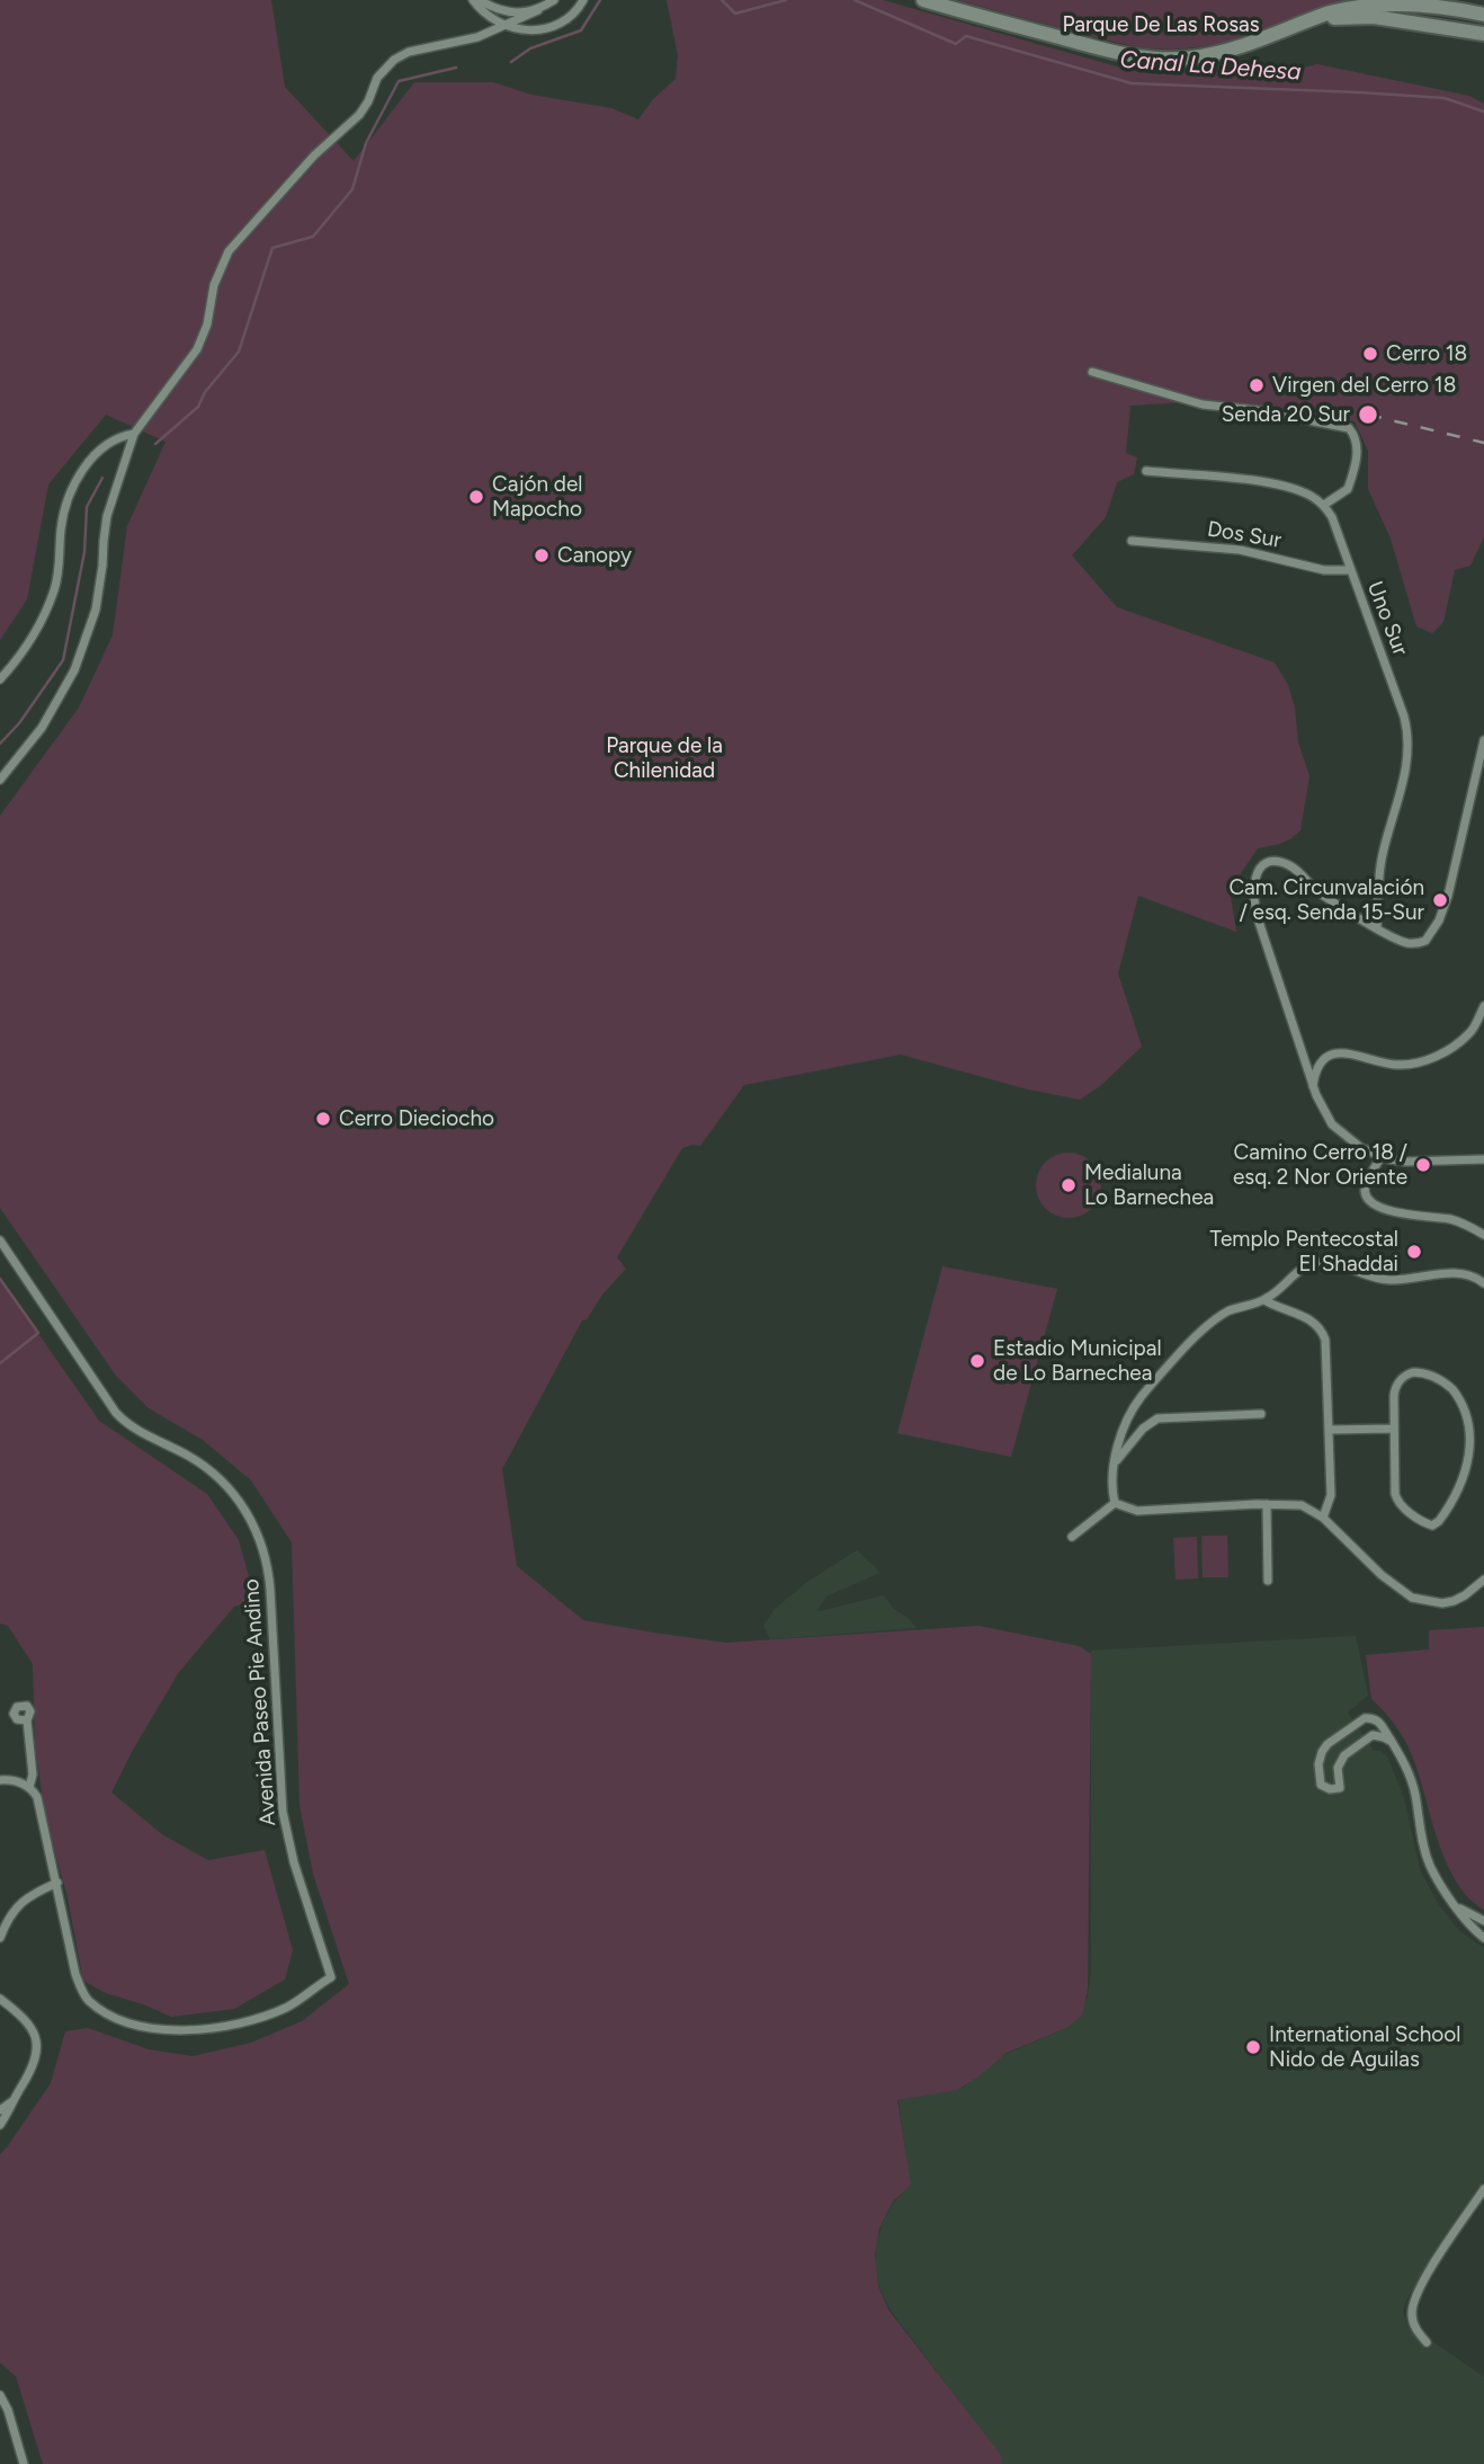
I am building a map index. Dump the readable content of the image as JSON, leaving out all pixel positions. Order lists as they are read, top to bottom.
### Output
{
  "streets": {
    "street": ["Dos Sur", "Uno Sur", "Avenida Paseo Pie Andino"]
  },
  "crossings": [
    ["Dos Sur", "Uno Sur"]
  ],
  "water": ["Canal La Dehesa"],
  "parks": ["Parque De Las Rosas", "Parque de la Chilenidad"],
  "places": [
    "Cerro 18",
    "Virgen del Cerro 18",
    "Senda 20 Sur",
    "Cajón del Mapocho",
    "Canopy",
    "Cam. Circunvalación / esq. Senda 15-Sur",
    "Cerro Dieciocho",
    "Camino Cerro 18 / esq. 2 Nor Oriente",
    "Medialuna Lo Barnechea",
    "Templo Pentecostal El Shaddai",
    "Estadio Municipal de Lo Barnechea",
    "International School Nido de Aguilas"
  ]
}
